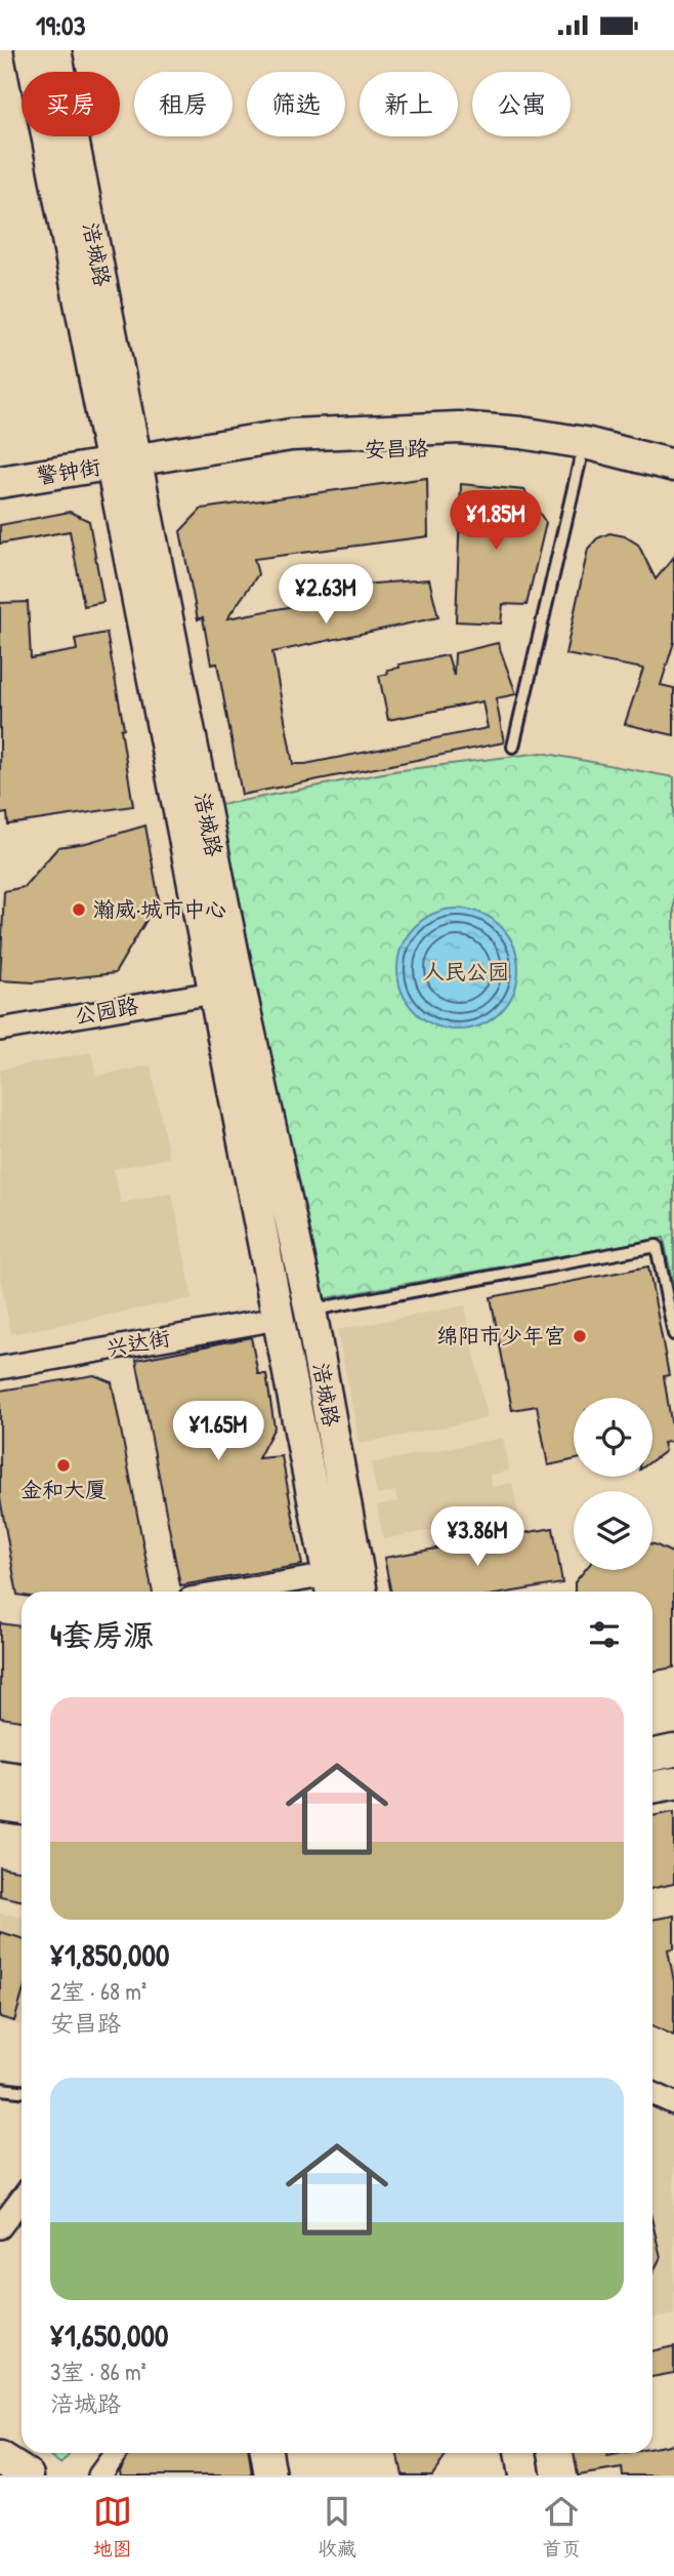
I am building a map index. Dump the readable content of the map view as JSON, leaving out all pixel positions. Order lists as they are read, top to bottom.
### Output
{
  "streets": {
    "street": [
      "涪城路",
      "安昌路",
      "警钟街",
      "公园路",
      "兴达街"
    ]
  },
  "crossings": [
    ["涪城路", "安昌路"],
    ["涪城路", "警钟街"],
    ["涪城路", "公园路"],
    ["涪城路", "兴达街"],
    ["安昌路", "警钟街"]
  ],
  "parks": ["人民公园"],
  "places": ["瀚威·城市中心", "绵阳市少年宫", "金和大厦"],
  "page": {
    "status": "19:03",
    "chip": [
      "买房",
      "租房",
      "筛选",
      "新上",
      "公寓"
    ],
    "price": [
      "¥1.85M",
      "¥2.63M",
      "¥1.65M",
      "¥3.86M"
    ],
    "heading": "4套房源",
    "list": [
      {
        "name": "¥1,850,000",
        "note": "2室 · 68 m² · 安昌路"
      },
      {
        "name": "¥1,650,000",
        "note": "3室 · 86 m² · 涪城路"
      }
    ],
    "tabs": ["地图", "收藏", "首页"]
  }
}
